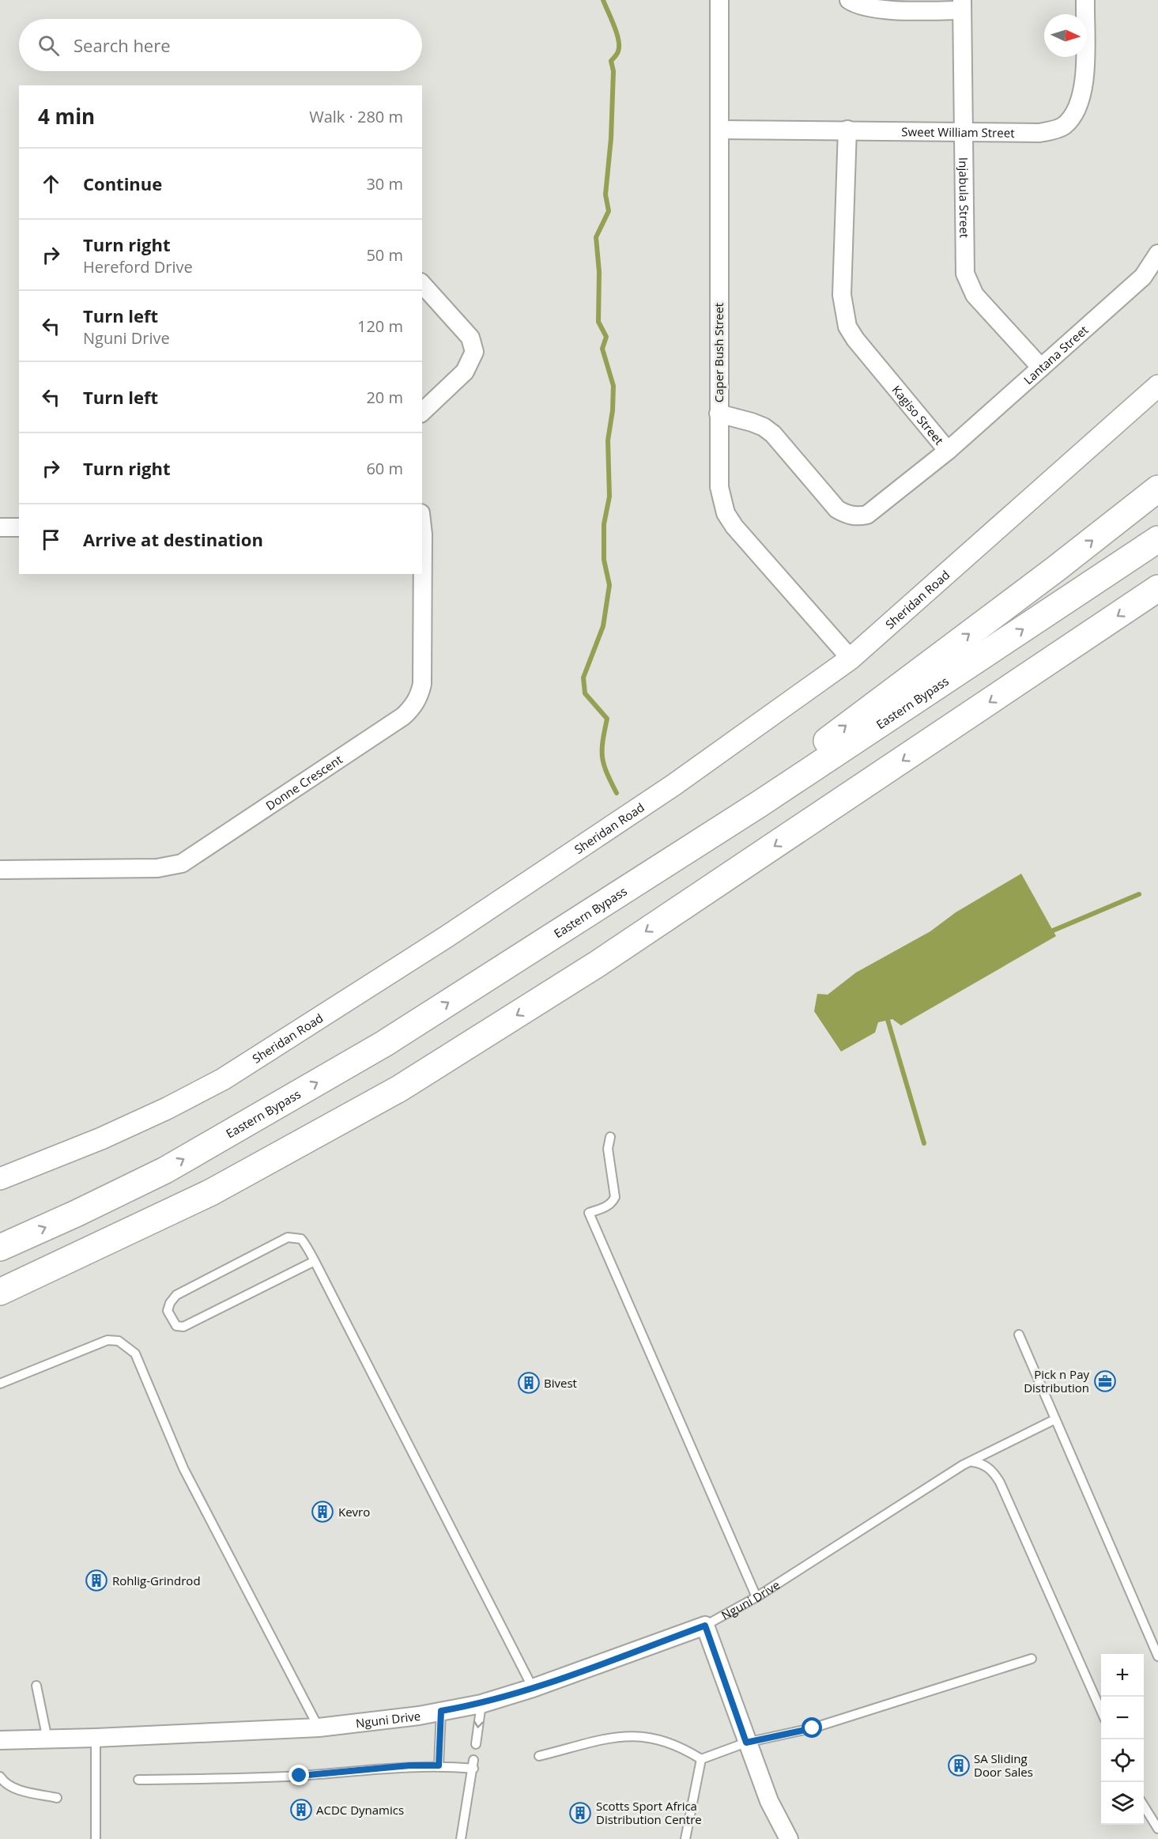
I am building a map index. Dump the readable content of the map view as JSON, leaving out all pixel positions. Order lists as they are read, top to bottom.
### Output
{
  "streets": {
    "highway": ["Eastern Bypass"],
    "street": [
      "Sweet William Street",
      "Injabula Street",
      "Caper Bush Street",
      "Lantana Street",
      "Kagiso Street",
      "Sheridan Road",
      "Donne Crescent",
      "Nguni Drive"
    ]
  },
  "crossings": [
    ["Sweet William Street", "Injabula Street"],
    ["Sweet William Street", "Caper Bush Street"],
    ["Sweet William Street", "Kagiso Street"],
    ["Injabula Street", "Lantana Street"],
    ["Caper Bush Street", "Kagiso Street"],
    ["Caper Bush Street", "Sheridan Road"],
    ["Lantana Street", "Kagiso Street"]
  ],
  "places": {
    "office": ["Pick n Pay Distribution"],
    "building": [
      "Bivest",
      "Kevro",
      "Rohlig-Grindrod",
      "SA Sliding Door Sales",
      "ACDC Dynamics",
      "Scotts Sport Africa Distribution Centre"
    ]
  },
  "north": "right",
  "page": {
    "search": "Search here",
    "heading": ["4 min", "Walk · 280 m"],
    "list": [
      ["Continue", "30 m"],
      ["Turn right", "Hereford Drive", "50 m"],
      ["Turn left", "Nguni Drive", "120 m"],
      ["Turn left", "20 m"],
      ["Turn right", "60 m"],
      "Arrive at destination"
    ],
    "map_buttons": ["+", "−"]
  }
}
